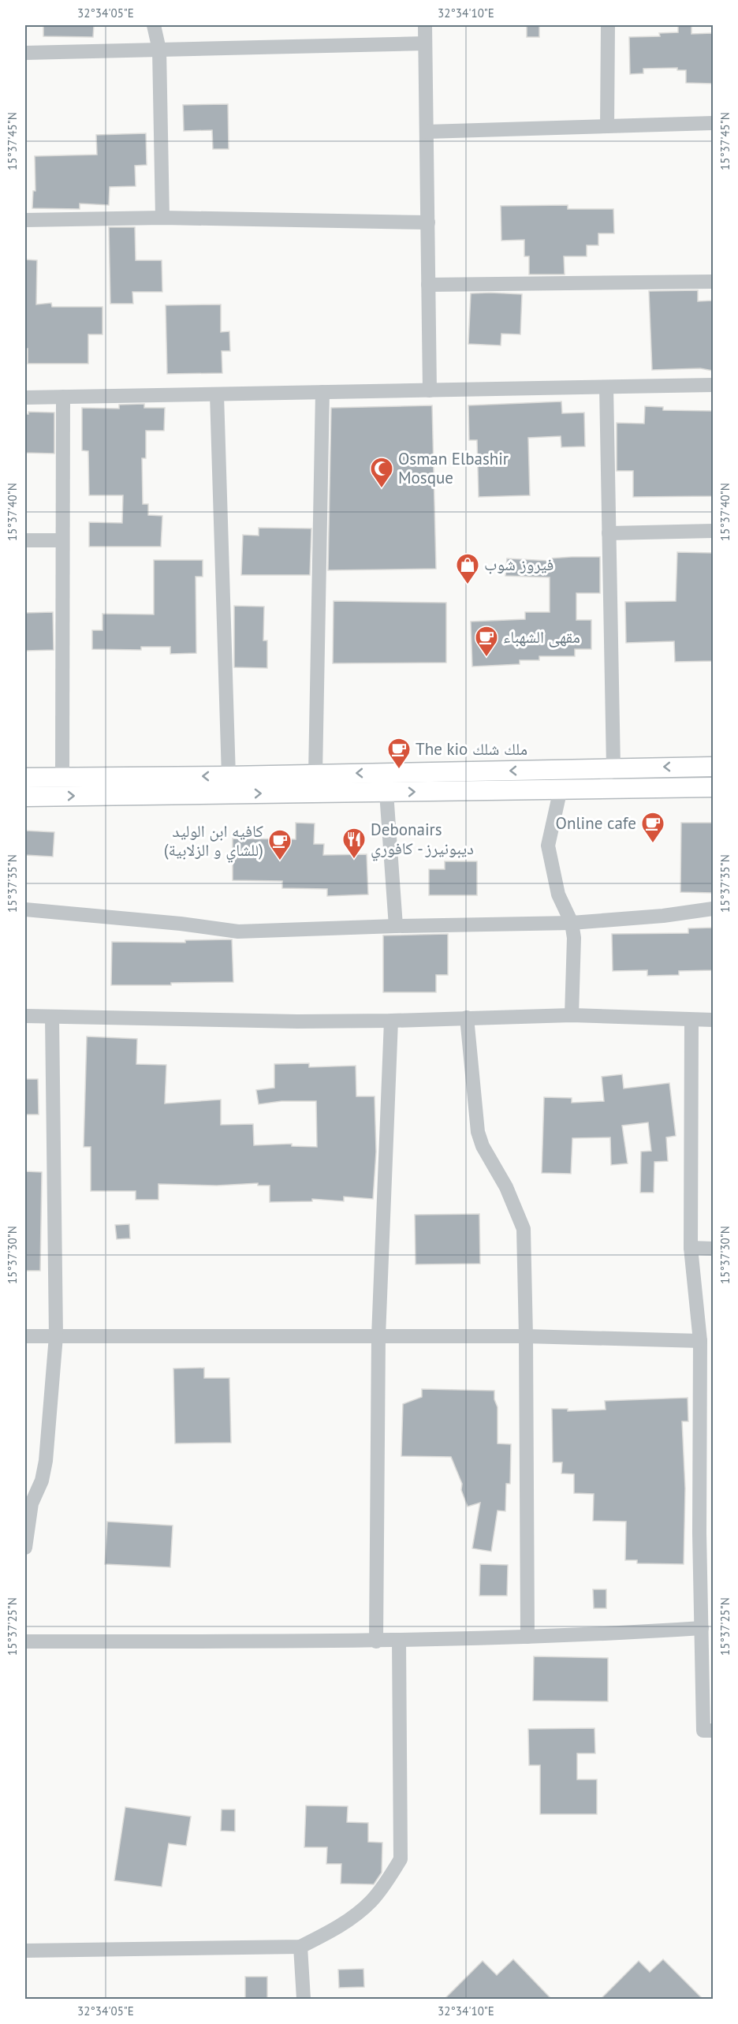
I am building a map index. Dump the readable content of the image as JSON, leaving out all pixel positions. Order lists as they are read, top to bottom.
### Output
{
  "places": {
    "mosque": ["Osman Elbashir Mosque"],
    "shop": ["فيروز شوب"],
    "cafe": [
      "مقهى الشهباء",
      "The kio ملك شلك",
      "Online cafe",
      "كافيه ابن الوليد (للشاي و الزلابية)"
    ],
    "restaurant": ["Debonairs ديبونيرز - كافوري"]
  },
  "coordinates": [
    "32°34'05\"E",
    "32°34'10\"E",
    "15°37'45\"N",
    "15°37'40\"N",
    "15°37'35\"N",
    "15°37'30\"N",
    "15°37'25\"N"
  ]
}
